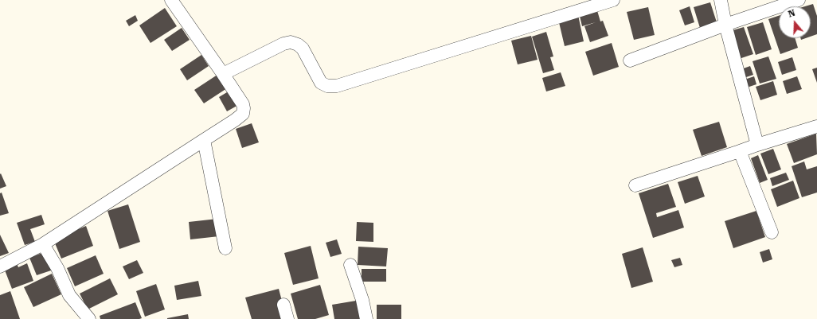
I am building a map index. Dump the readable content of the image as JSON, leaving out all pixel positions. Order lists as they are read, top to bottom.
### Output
{
  "north": "top"
}
